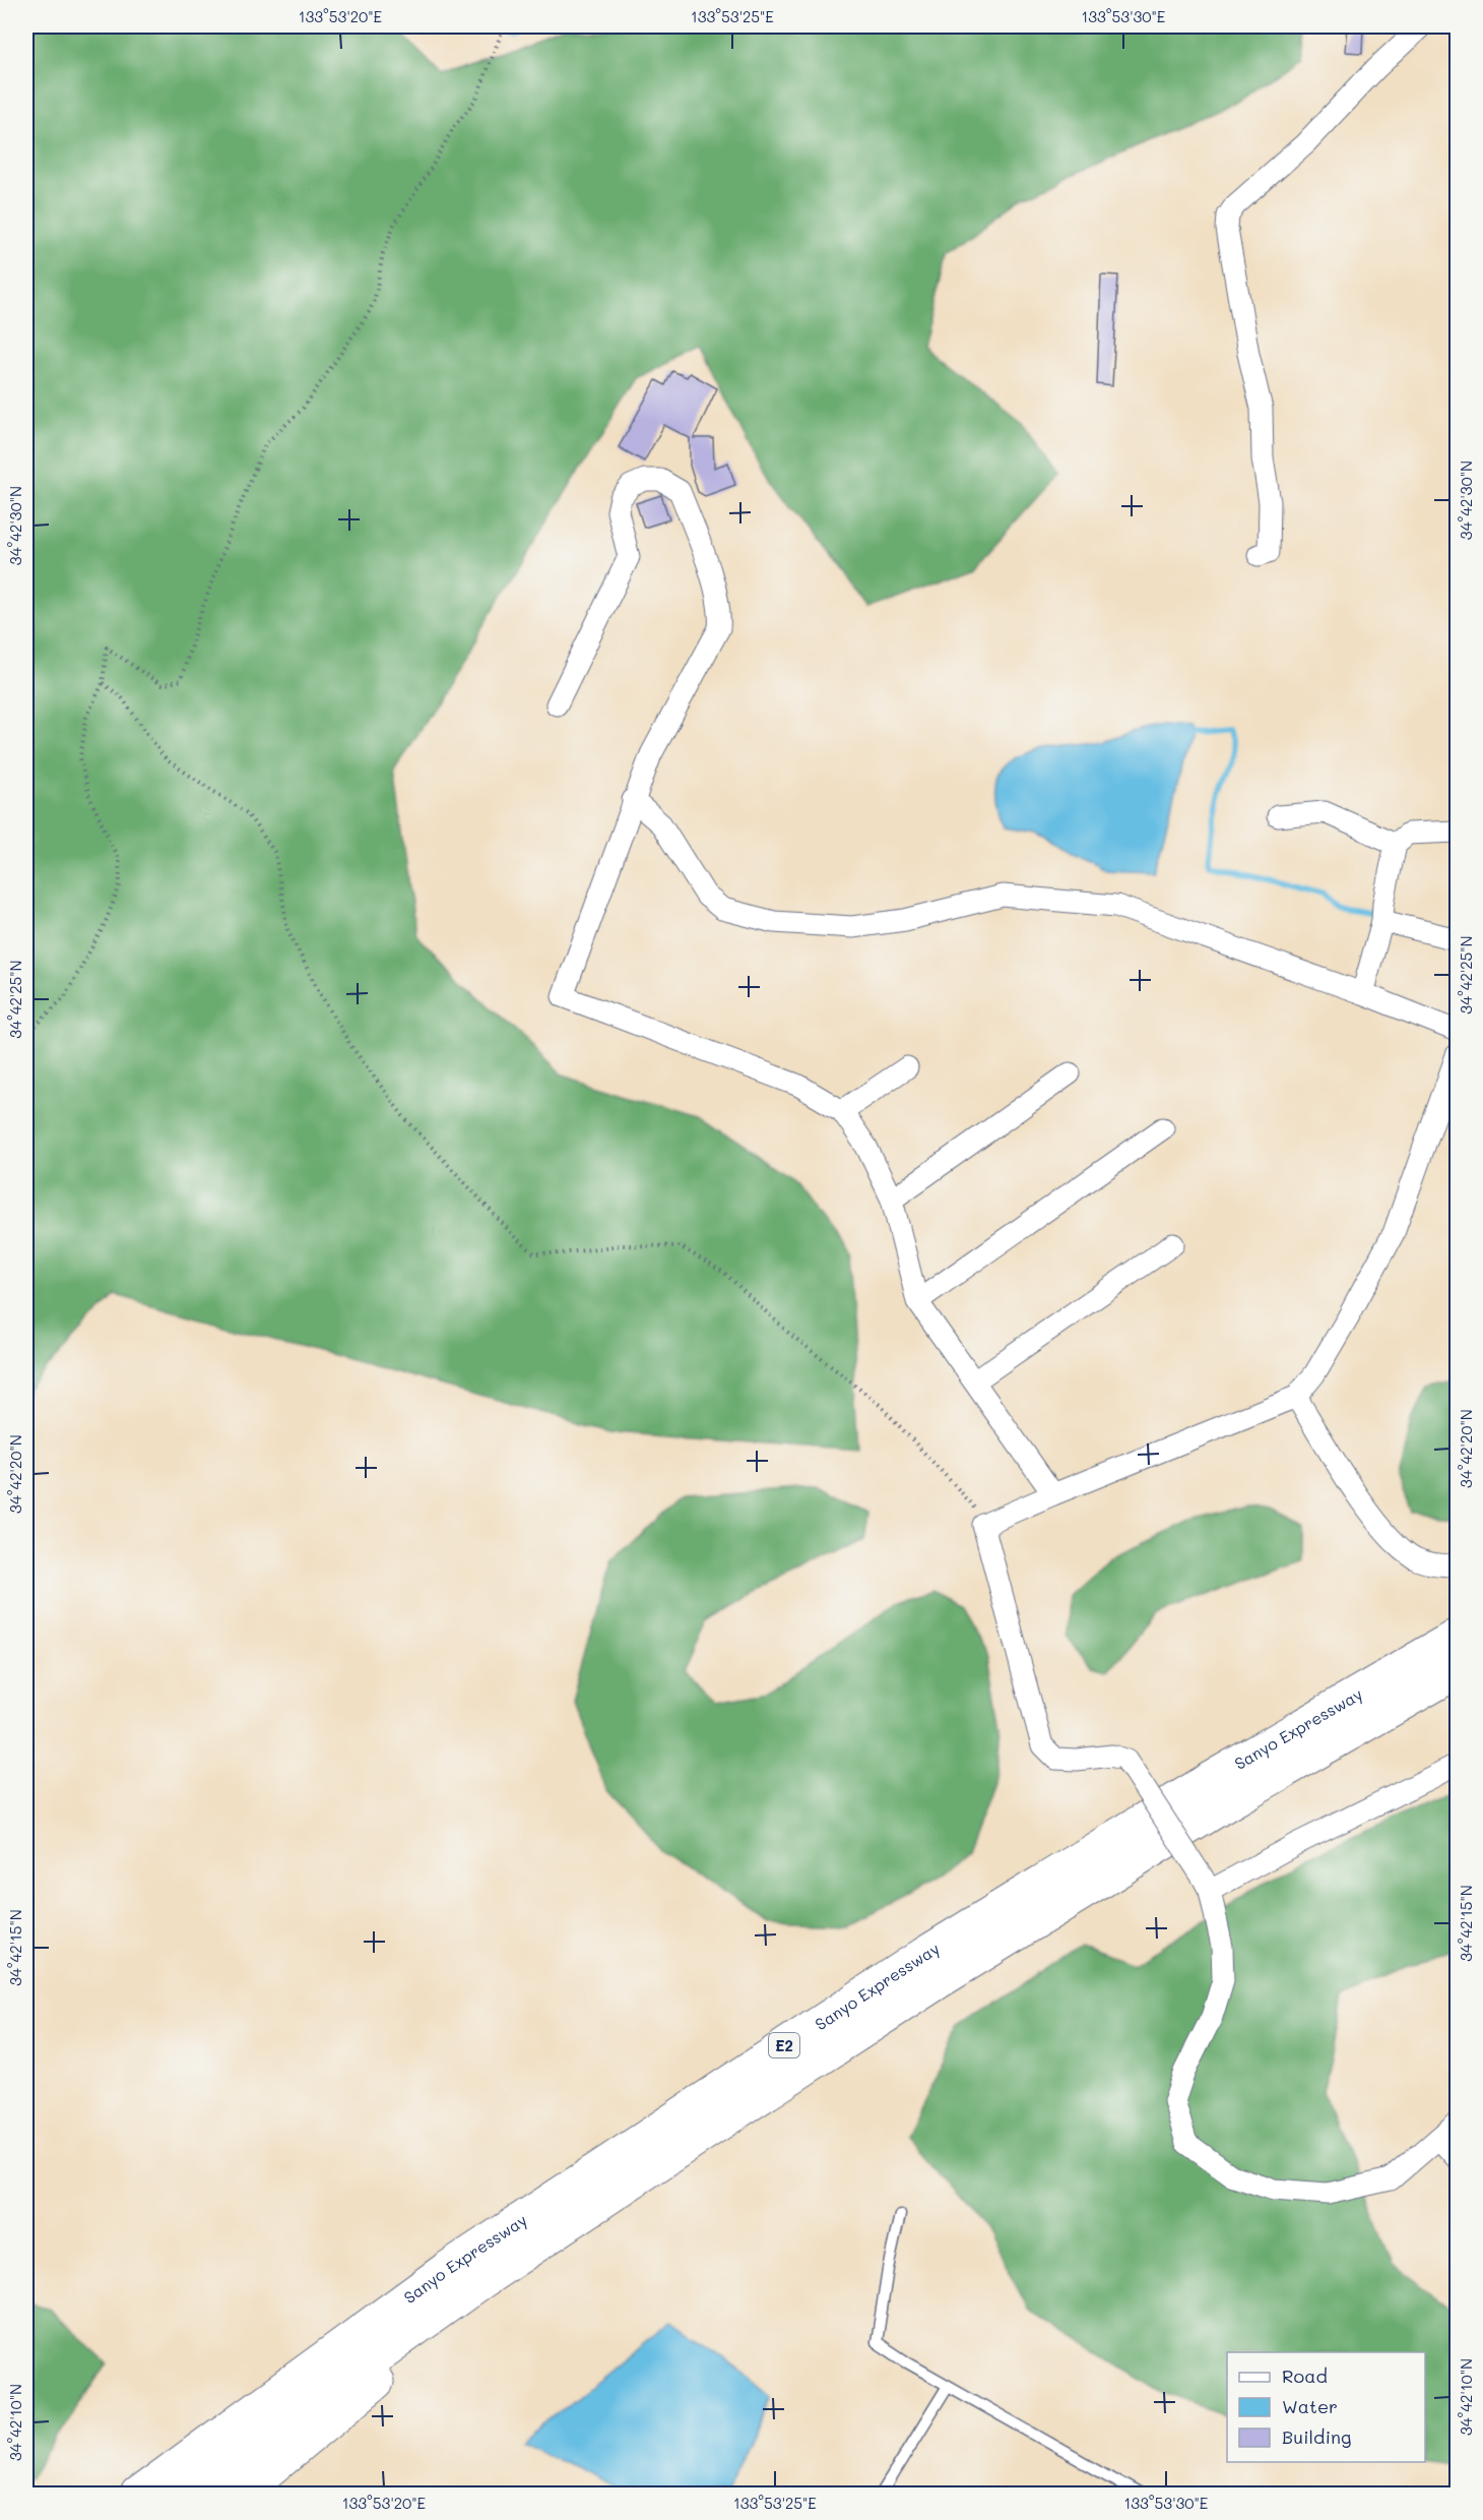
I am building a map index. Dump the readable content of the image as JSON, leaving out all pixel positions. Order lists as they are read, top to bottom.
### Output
{
  "streets": {
    "highway": ["Sanyo Expressway", "E2"]
  },
  "legend": ["Road", "Water", "Building"],
  "coordinates": [
    "133°53'20\"E",
    "133°53'25\"E",
    "133°53'30\"E",
    "34°42'30\"N",
    "34°42'25\"N",
    "34°42'20\"N",
    "34°42'15\"N",
    "34°42'10\"N"
  ]
}
